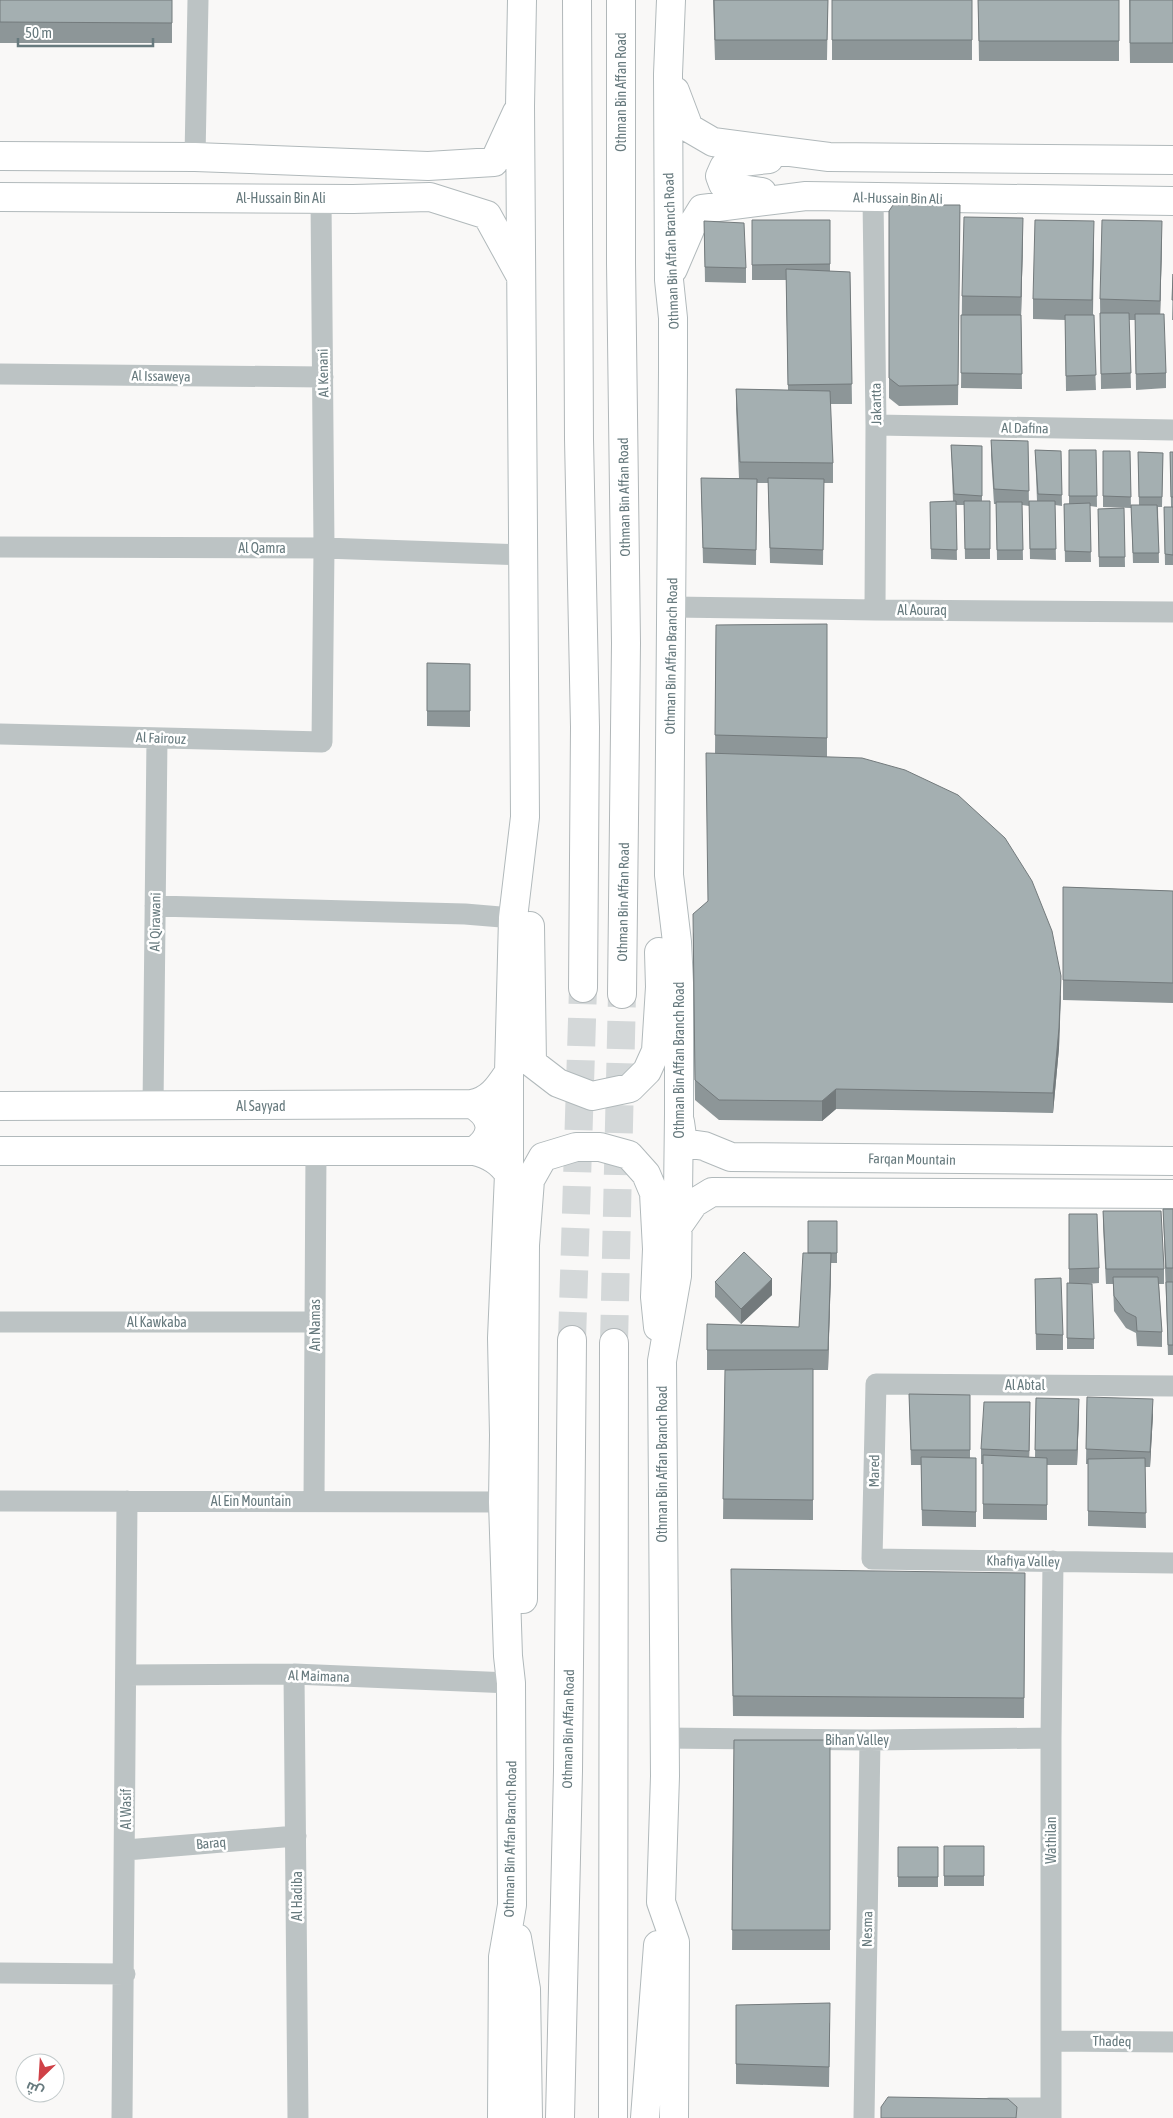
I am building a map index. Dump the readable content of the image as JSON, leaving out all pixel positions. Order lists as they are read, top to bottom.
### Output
{
  "streets": {
    "street": [
      "Othman Bin Affan Road",
      "Al-Hussain Bin Ali",
      "Othman Bin Affan Branch Road",
      "Al Kenani",
      "Al Issaweya",
      "Jakartta",
      "Al Dafina",
      "Al Qamra",
      "Al Aouraq",
      "Al Fairouz",
      "Al Qirawani",
      "Al Sayyad",
      "Farqan Mountain",
      "Al Kawkaba",
      "An Namas",
      "Al Abtal",
      "Mared",
      "Al Ein Mountain",
      "Khafiya Valley",
      "Al Maimana",
      "Bihan Valley",
      "Al Wasif",
      "Wathilan",
      "Baraq",
      "Al Hadiba",
      "Nesma",
      "Thadeq"
    ]
  },
  "crossings": [
    ["Al-Hussain Bin Ali", "Othman Bin Affan Branch Road"],
    ["Al-Hussain Bin Ali", "Al Kenani"],
    ["Al-Hussain Bin Ali", "Jakartta"],
    ["Othman Bin Affan Branch Road", "Al Qamra"],
    ["Othman Bin Affan Branch Road", "Al Aouraq"],
    ["Othman Bin Affan Branch Road", "Al Sayyad"],
    ["Othman Bin Affan Branch Road", "Farqan Mountain"],
    ["Othman Bin Affan Branch Road", "Al Ein Mountain"],
    ["Othman Bin Affan Branch Road", "Al Maimana"],
    ["Othman Bin Affan Branch Road", "Bihan Valley"],
    ["Al Kenani", "Al Issaweya"],
    ["Al Kenani", "Al Qamra"],
    ["Al Kenani", "Al Fairouz"],
    ["Jakartta", "Al Dafina"],
    ["Jakartta", "Al Aouraq"],
    ["Al Fairouz", "Al Qirawani"],
    ["Al Qirawani", "Al Sayyad"],
    ["Al Kawkaba", "An Namas"],
    ["An Namas", "Al Ein Mountain"],
    ["Al Abtal", "Mared"],
    ["Mared", "Khafiya Valley"],
    ["Al Ein Mountain", "Al Wasif"],
    ["Khafiya Valley", "Wathilan"],
    ["Al Maimana", "Al Wasif"],
    ["Al Maimana", "Al Hadiba"],
    ["Bihan Valley", "Wathilan"],
    ["Bihan Valley", "Nesma"],
    ["Al Wasif", "Baraq"],
    ["Wathilan", "Thadeq"],
    ["Baraq", "Al Hadiba"]
  ],
  "scale_bar": "50 m",
  "north": "bottom left"
}
